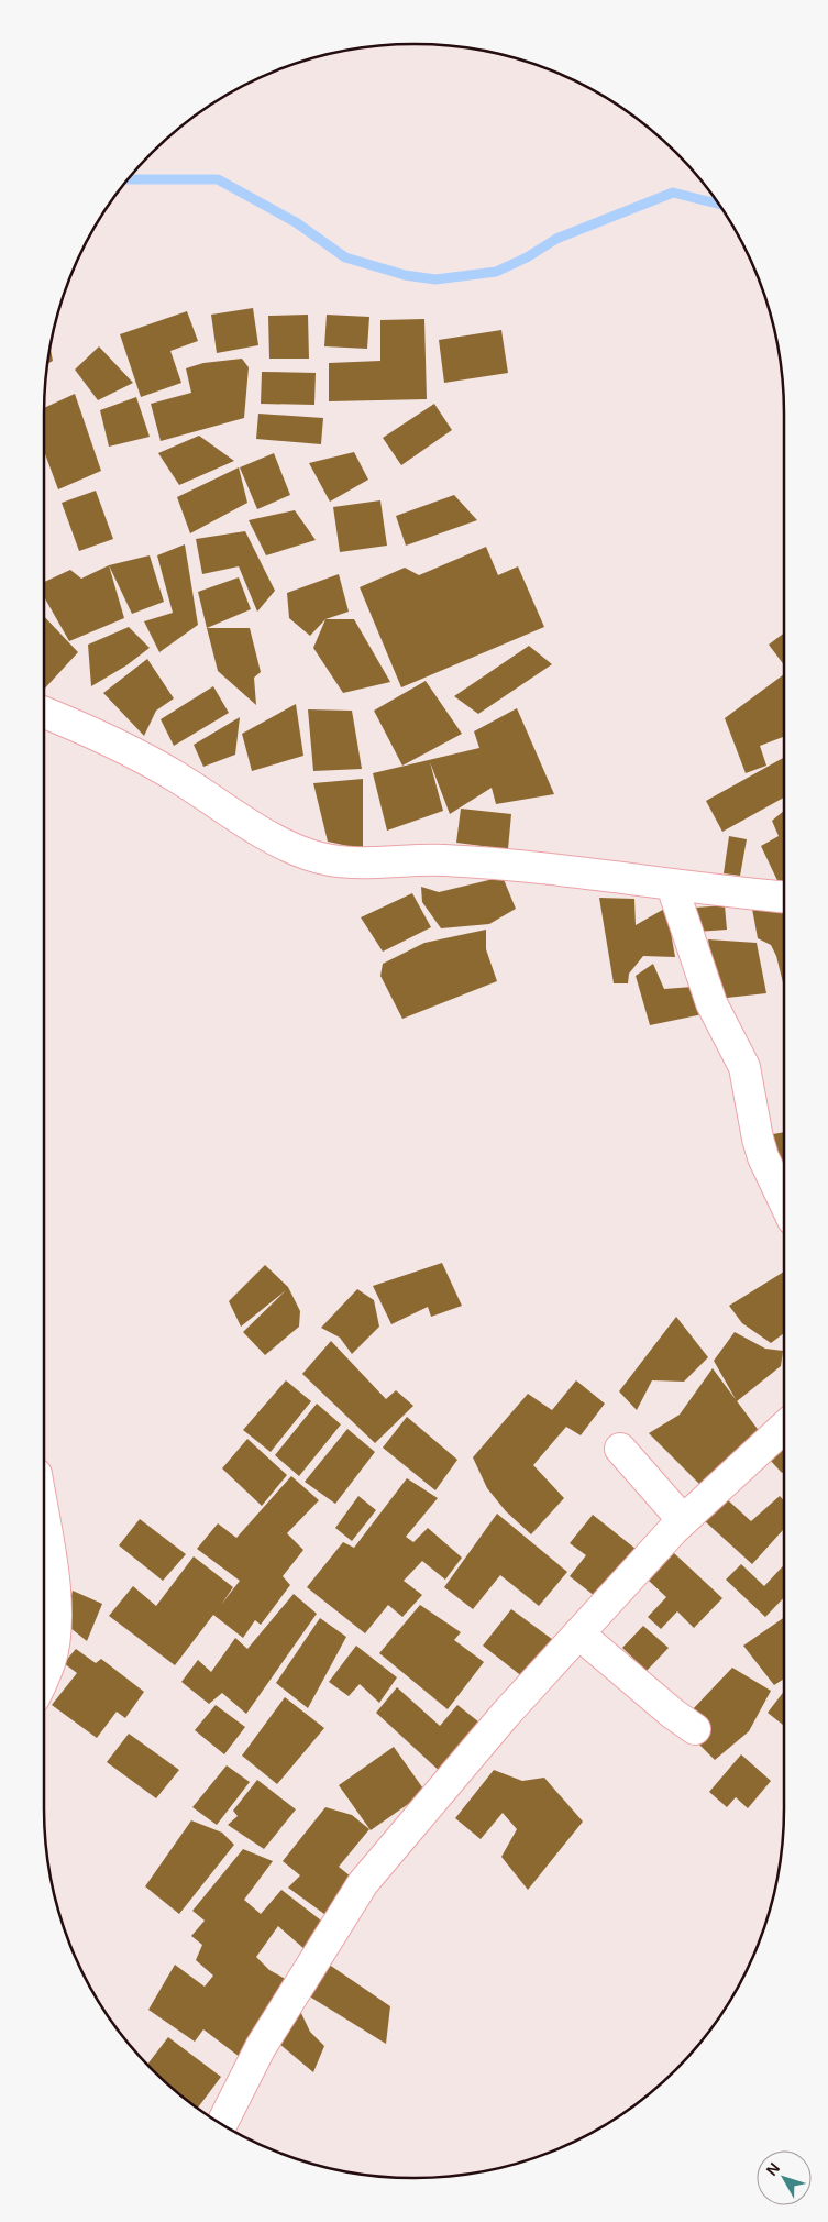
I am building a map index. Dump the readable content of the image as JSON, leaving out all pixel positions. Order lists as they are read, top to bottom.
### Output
{
  "north": "top left"
}
